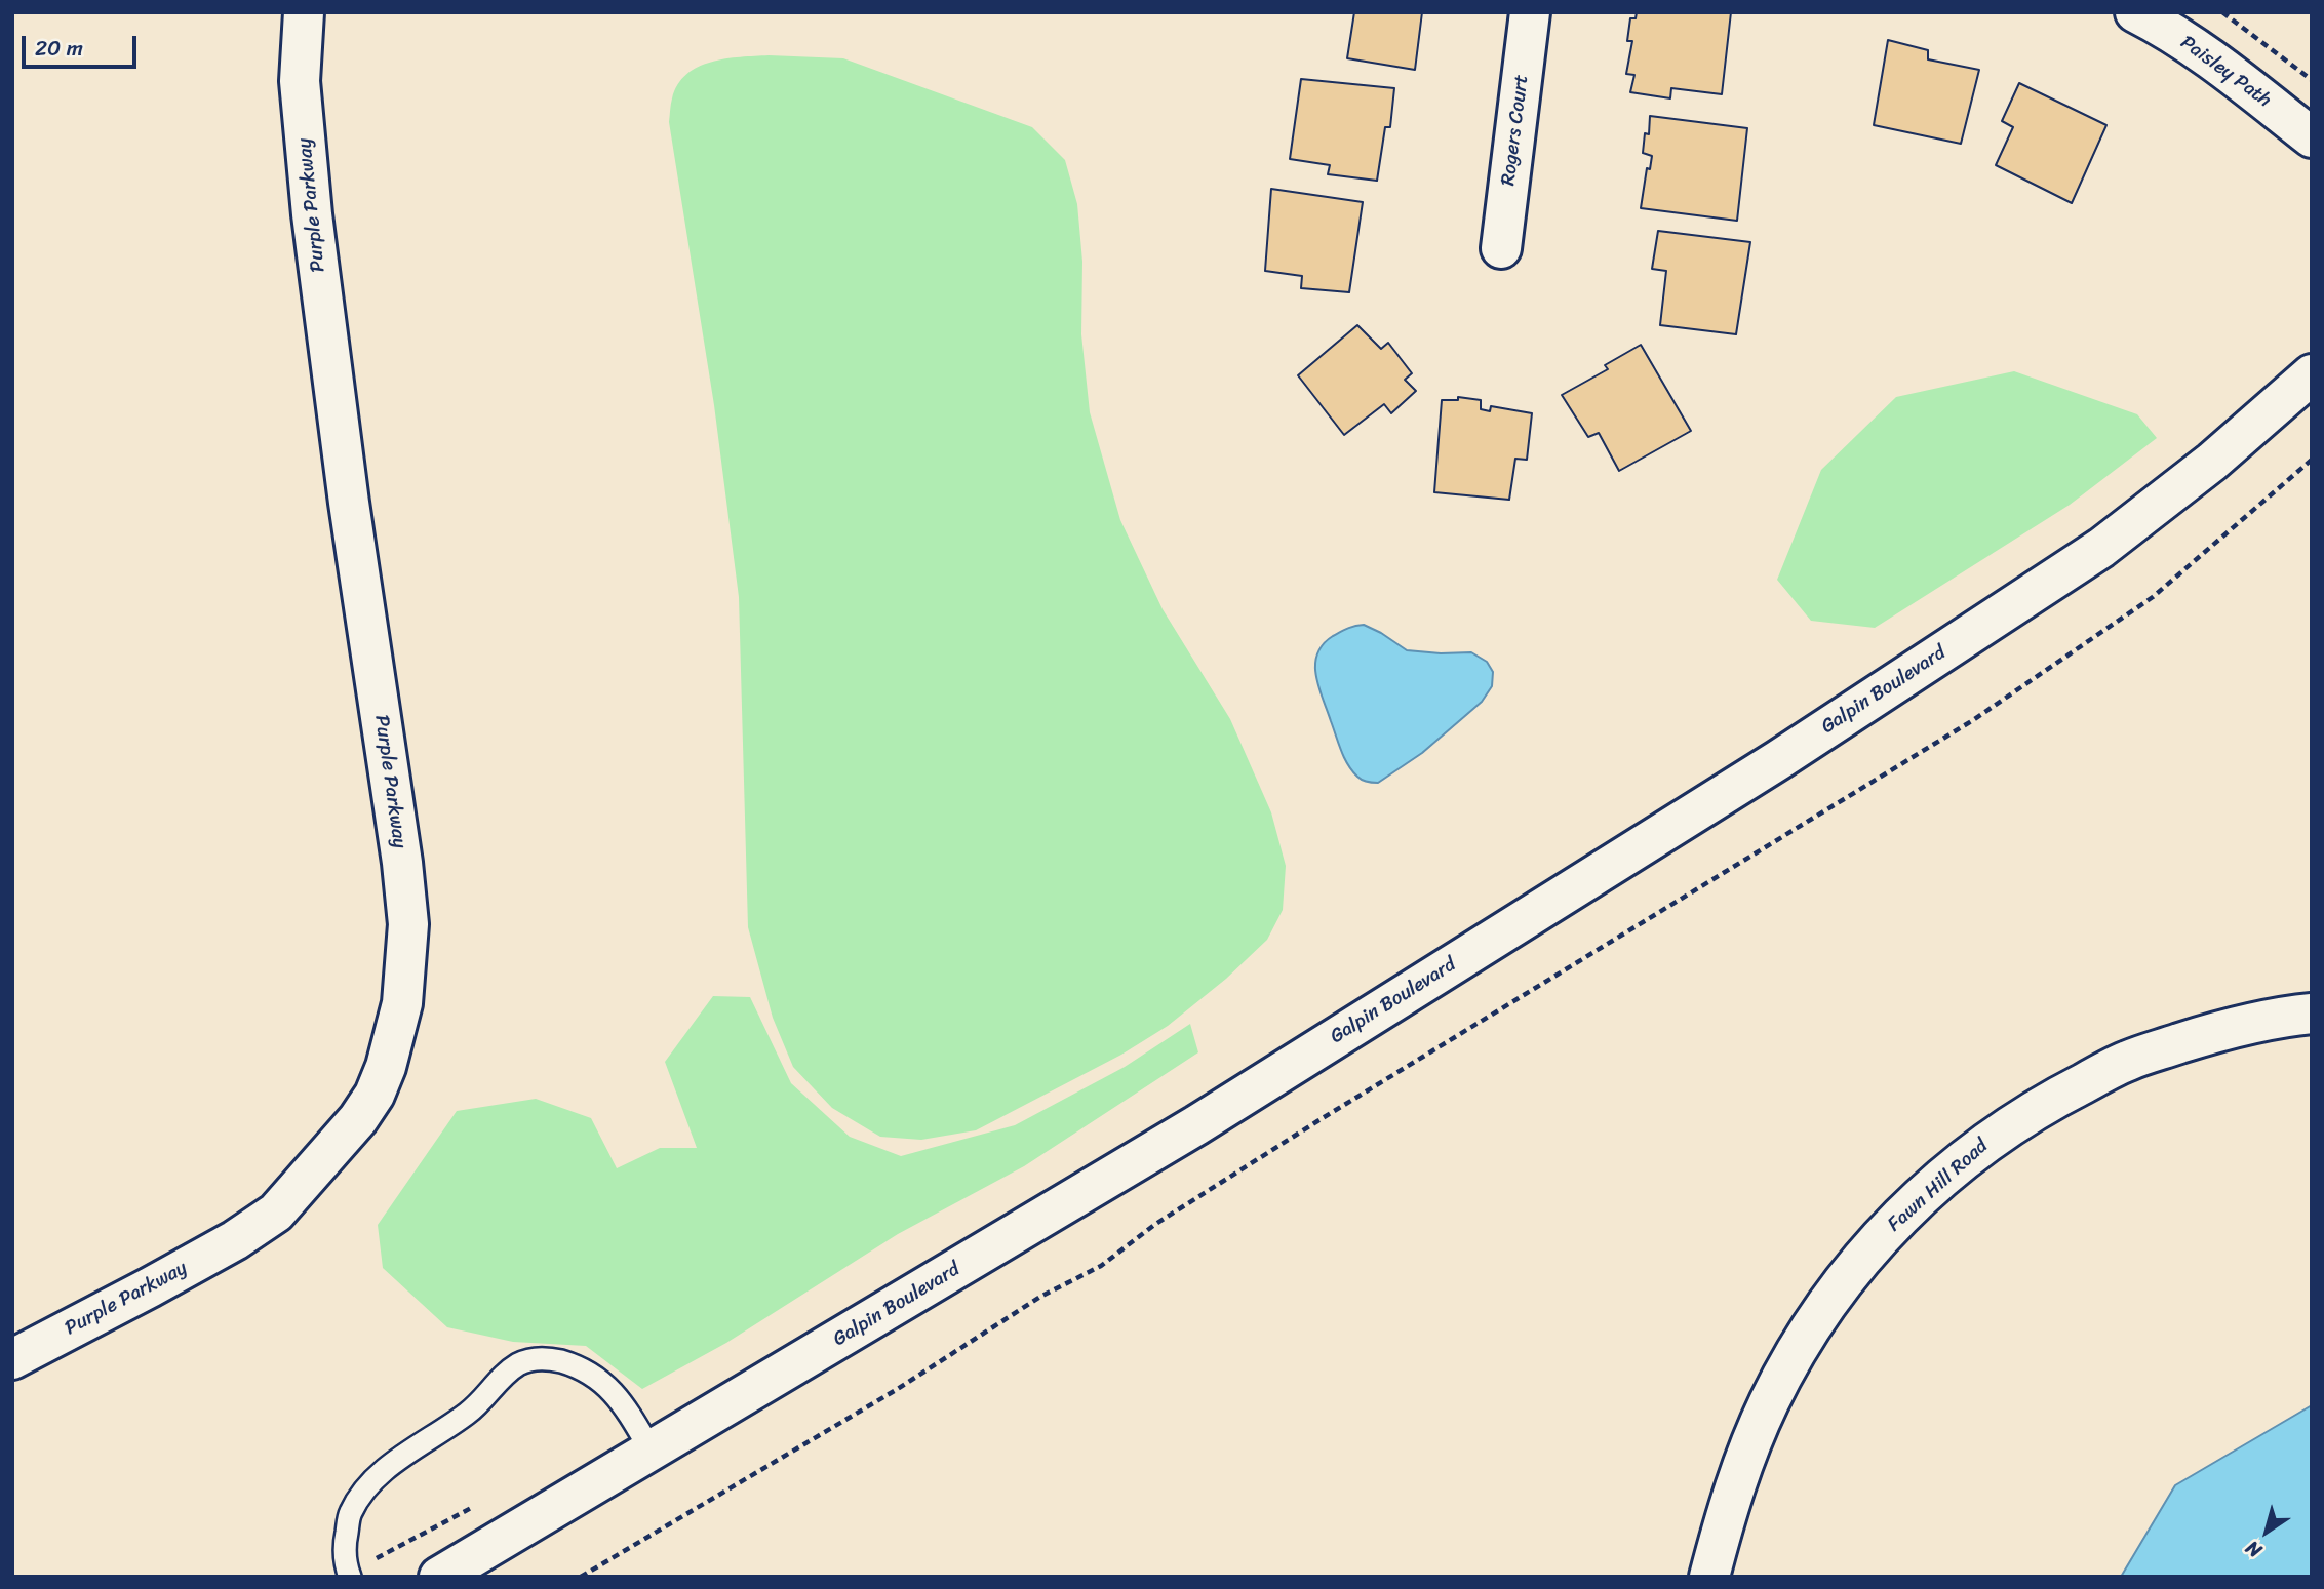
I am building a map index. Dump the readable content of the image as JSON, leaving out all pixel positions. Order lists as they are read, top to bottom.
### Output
{
  "streets": {
    "street": [
      "Paisley Path",
      "Rogers Court",
      "Purple Parkway",
      "Galpin Boulevard",
      "Fawn Hill Road"
    ]
  },
  "scale_bar": "20 m",
  "north": "bottom left"
}
